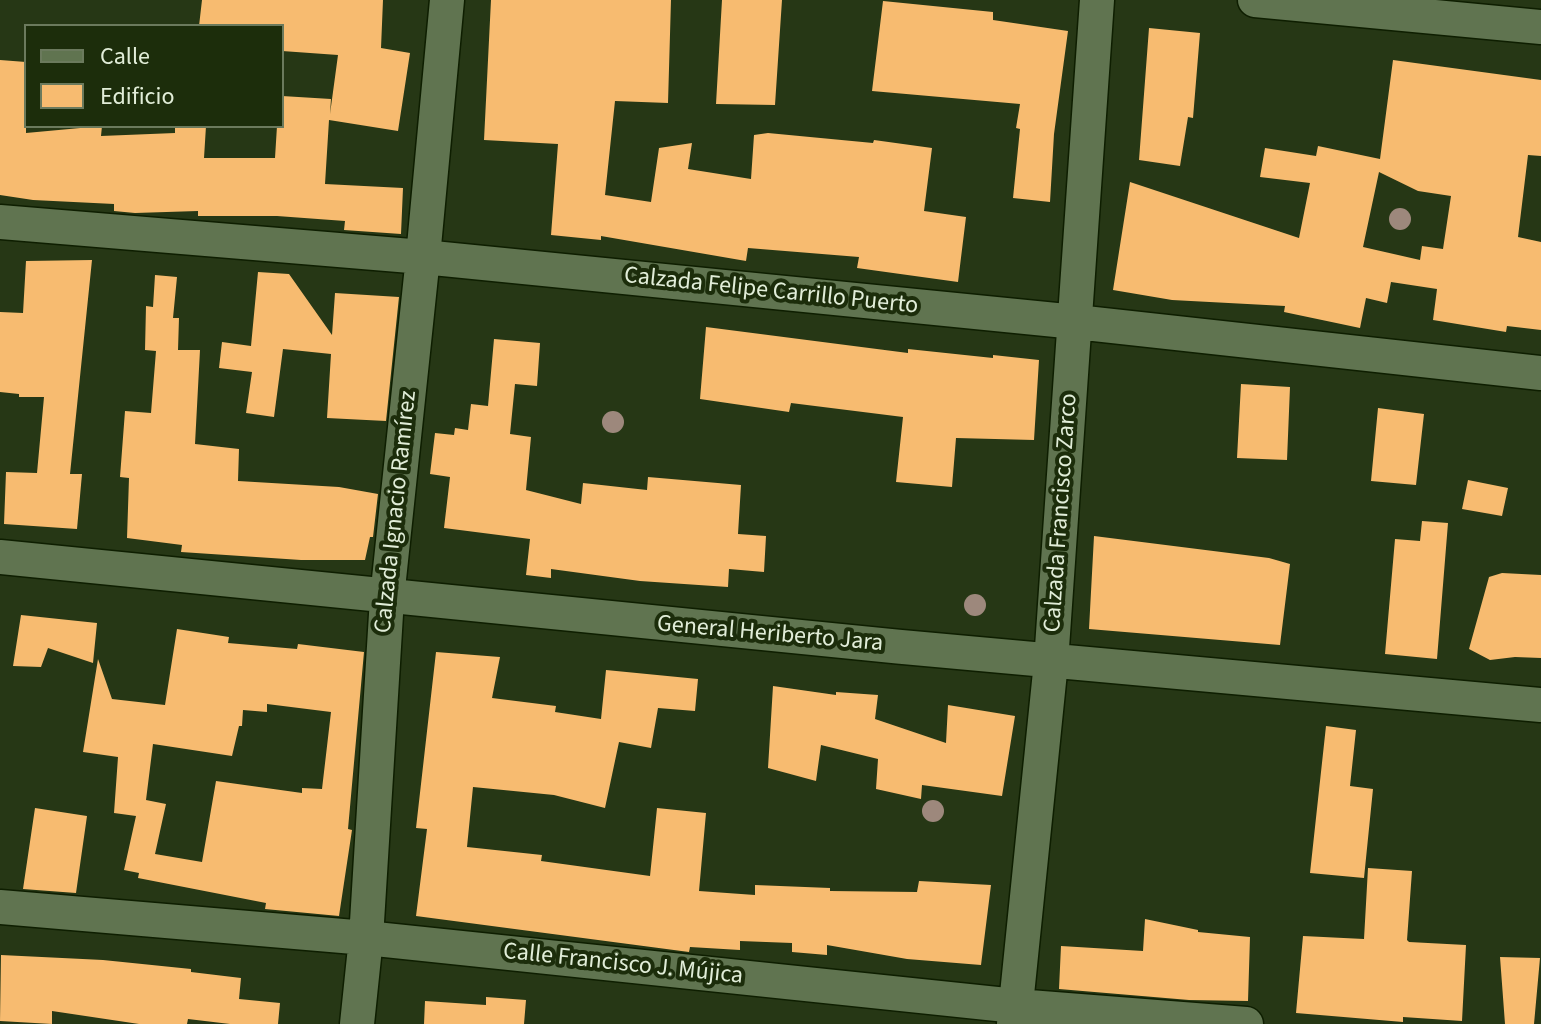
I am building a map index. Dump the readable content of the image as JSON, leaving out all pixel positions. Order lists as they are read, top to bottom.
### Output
{
  "streets": {
    "street": [
      "Calzada Felipe Carrillo Puerto",
      "Calzada Ignacio Ramírez",
      "Calzada Francisco Zarco",
      "General Heriberto Jara",
      "Calle Francisco J. Mújica"
    ]
  },
  "crossings": [
    ["Calzada Felipe Carrillo Puerto", "Calzada Ignacio Ramírez"],
    ["Calzada Felipe Carrillo Puerto", "Calzada Francisco Zarco"],
    ["Calzada Ignacio Ramírez", "General Heriberto Jara"],
    ["Calzada Ignacio Ramírez", "Calle Francisco J. Mújica"],
    ["Calzada Francisco Zarco", "General Heriberto Jara"],
    ["Calzada Francisco Zarco", "Calle Francisco J. Mújica"]
  ],
  "legend": ["Calle", "Edificio"]
}
